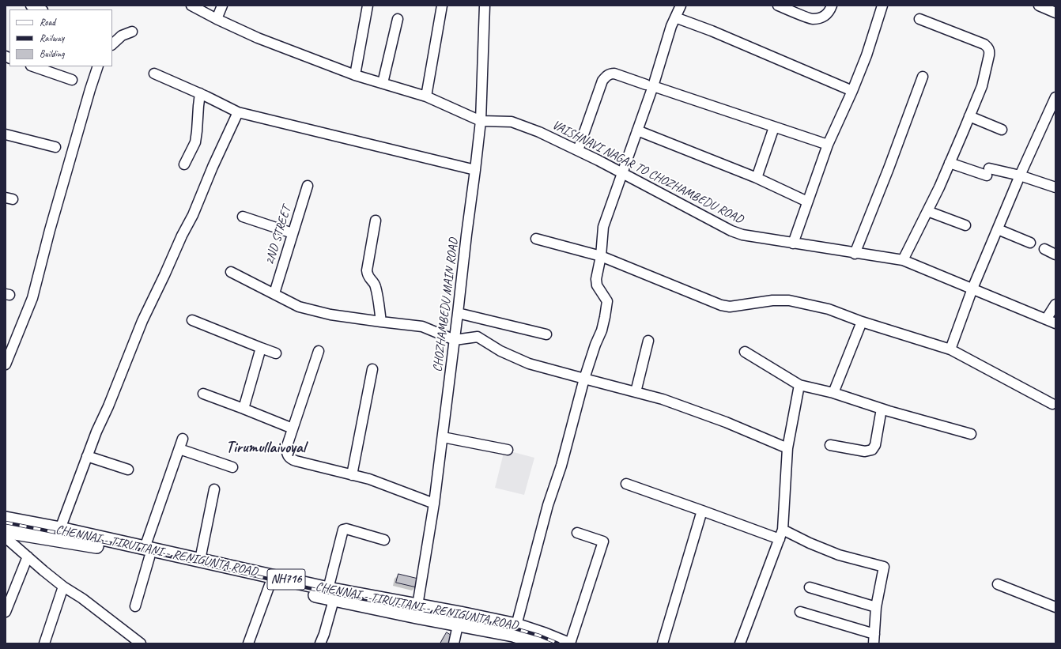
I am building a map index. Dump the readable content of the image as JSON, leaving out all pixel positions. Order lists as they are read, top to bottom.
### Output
{
  "streets": {
    "highway": ["CHENNAI - TIRUTTANI - RENIGUNTA ROAD", "NH716"],
    "street": ["VAISHNAVI NAGAR TO CHOZHAMBEDU ROAD", "2ND STREET", "CHOZHAMBEDU MAIN ROAD"]
  },
  "crossings": [
    ["VAISHNAVI NAGAR TO CHOZHAMBEDU ROAD", "CHOZHAMBEDU MAIN ROAD"],
    ["CHOZHAMBEDU MAIN ROAD", "CHENNAI - TIRUTTANI - RENIGUNTA ROAD"]
  ],
  "districts": ["Tirumullaivoyal"],
  "legend": ["Road", "Railway", "Building"]
}
